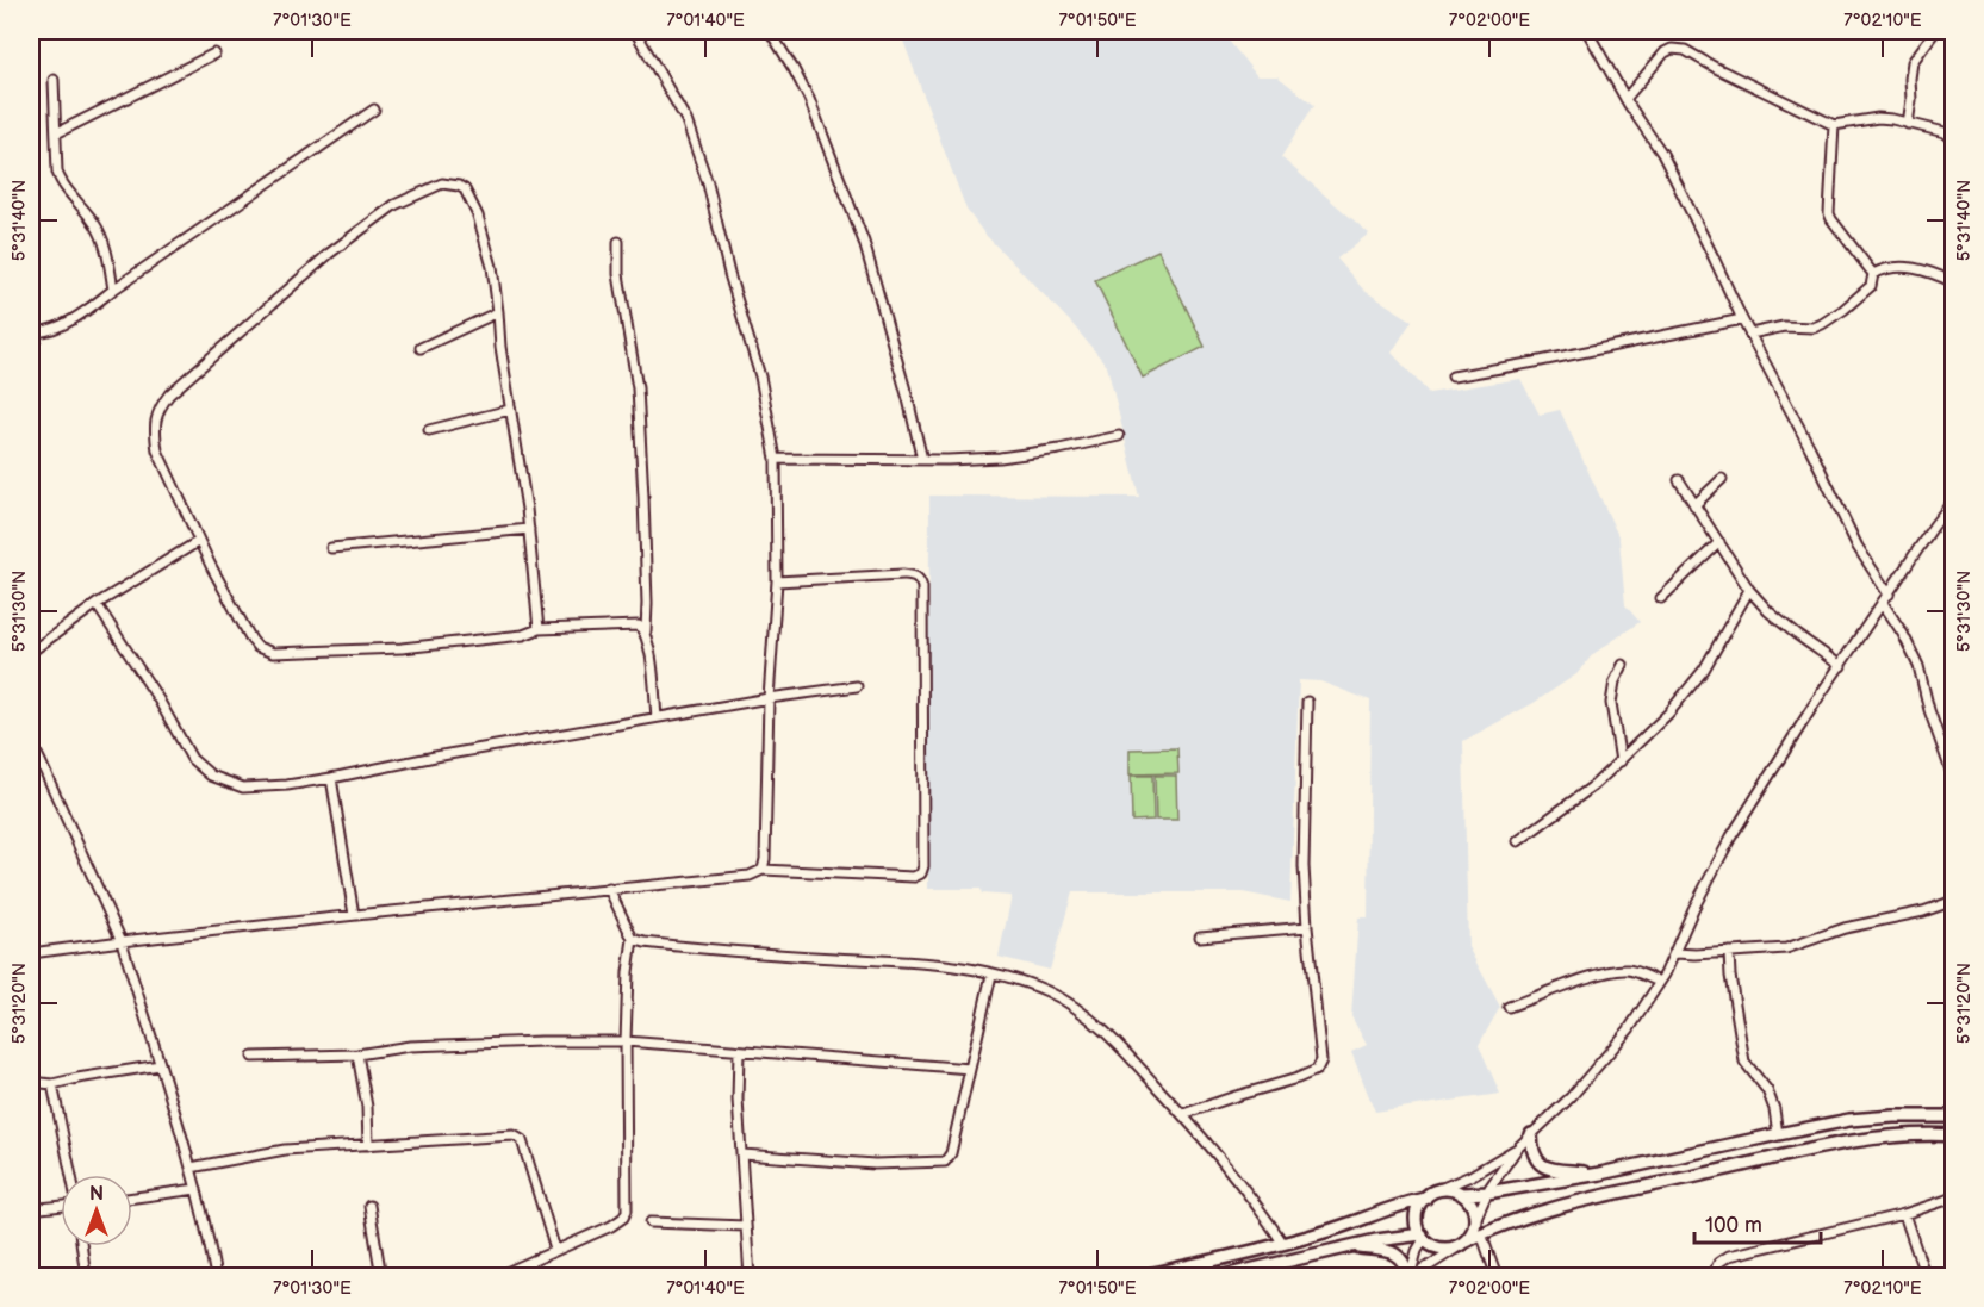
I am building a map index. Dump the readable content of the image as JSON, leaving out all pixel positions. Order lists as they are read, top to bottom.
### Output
{
  "scale_bar": "100 m",
  "north": "top",
  "coordinates": [
    "7°01'30\"E",
    "7°01'40\"E",
    "7°01'50\"E",
    "7°02'00\"E",
    "7°02'10\"E",
    "5°31'40\"N",
    "5°31'30\"N",
    "5°31'20\"N"
  ]
}
